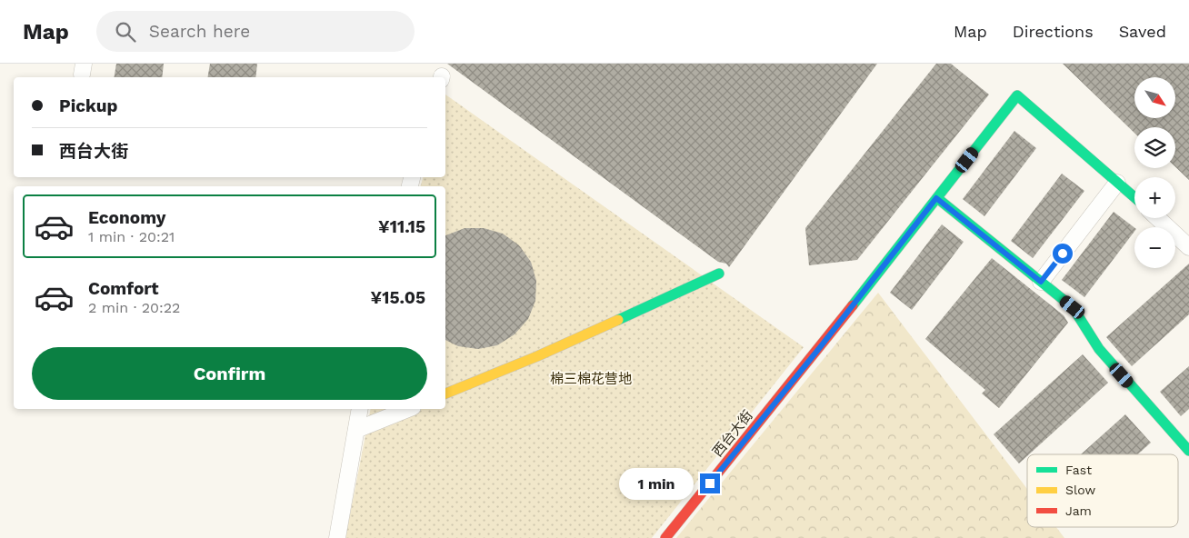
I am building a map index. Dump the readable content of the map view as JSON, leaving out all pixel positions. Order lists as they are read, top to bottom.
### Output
{
  "streets": {
    "street": ["西台大街"]
  },
  "parks": ["棉三棉花营地"],
  "legend": ["Fast", "Slow", "Jam"],
  "north": "bottom right",
  "page": {
    "header": "Map",
    "search": "Search here",
    "nav": ["Map", "Directions", "Saved"],
    "map_buttons": ["+", "−"],
    "banner": ["Pickup", "西台大街"],
    "list": [
      {
        "name": "Economy",
        "note": "1 min · 20:21",
        "value": "¥11.15"
      },
      {
        "name": "Comfort",
        "note": "2 min · 20:22",
        "value": "¥15.05"
      }
    ],
    "buttons": "Confirm",
    "bubble": "1 min"
  }
}
